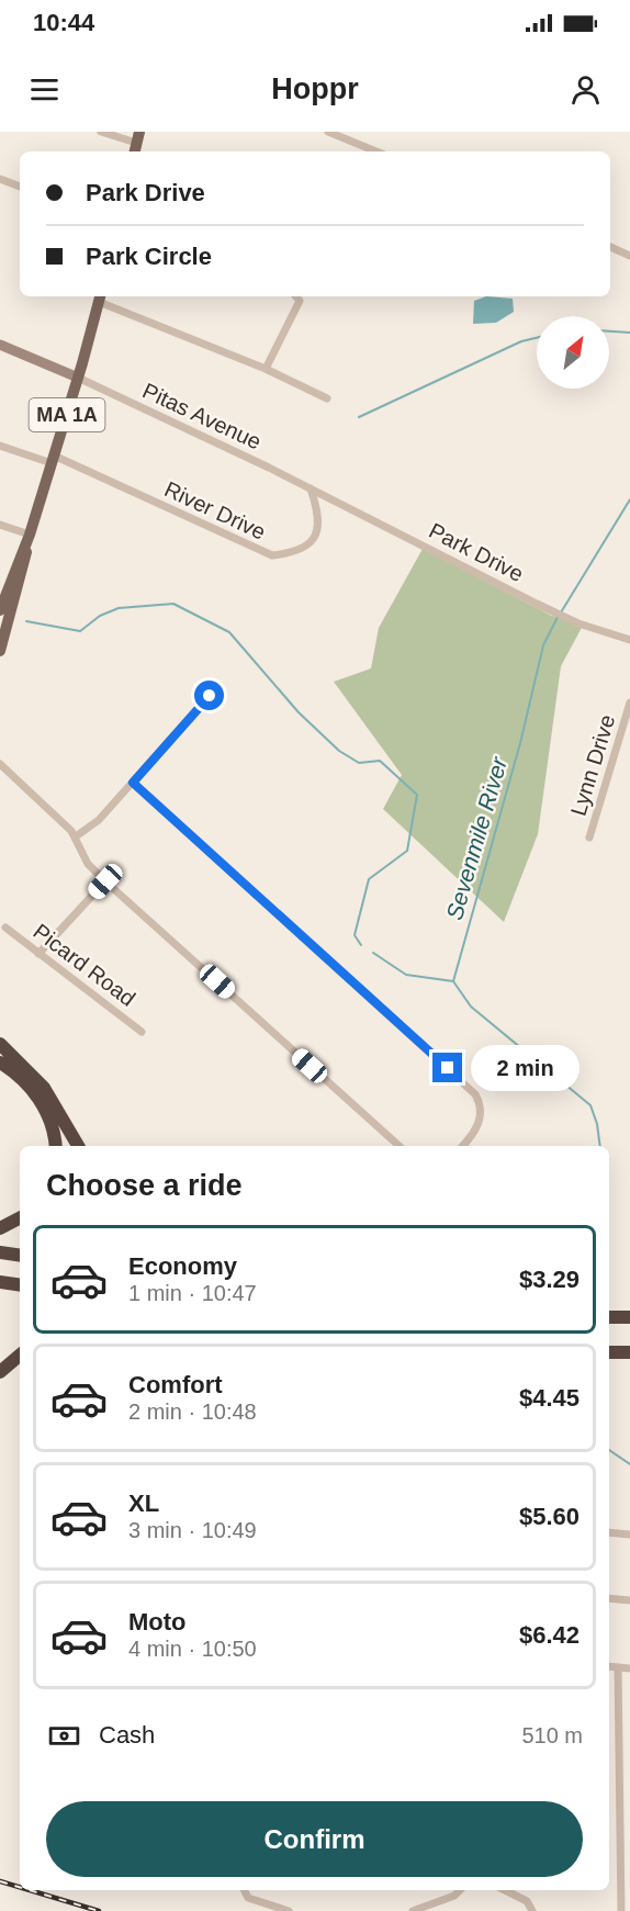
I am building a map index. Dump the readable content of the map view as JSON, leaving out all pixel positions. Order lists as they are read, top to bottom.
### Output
{
  "streets": {
    "main road": ["MA 1A"],
    "street": [
      "Pitas Avenue",
      "River Drive",
      "Park Drive",
      "Lynn Drive",
      "Picard Road"
    ]
  },
  "crossings": [
    ["MA 1A", "Pitas Avenue"],
    ["MA 1A", "River Drive"],
    ["Pitas Avenue", "River Drive"],
    ["Pitas Avenue", "Park Drive"],
    ["River Drive", "Park Drive"]
  ],
  "water": ["Sevenmile River"],
  "north": "top right",
  "page": {
    "status": "10:44",
    "header": "Hoppr",
    "banner": ["Park Drive", "Park Circle"],
    "bubble": "2 min",
    "heading": "Choose a ride",
    "list": [
      {
        "name": "Economy",
        "note": "1 min · 10:47",
        "value": "$3.29"
      },
      {
        "name": "Comfort",
        "note": "2 min · 10:48",
        "value": "$4.45"
      },
      {
        "name": "XL",
        "note": "3 min · 10:49",
        "value": "$5.60"
      },
      {
        "name": "Moto",
        "note": "4 min · 10:50",
        "value": "$6.42"
      }
    ],
    "pay": ["Cash", "510 m"],
    "buttons": "Confirm"
  }
}
